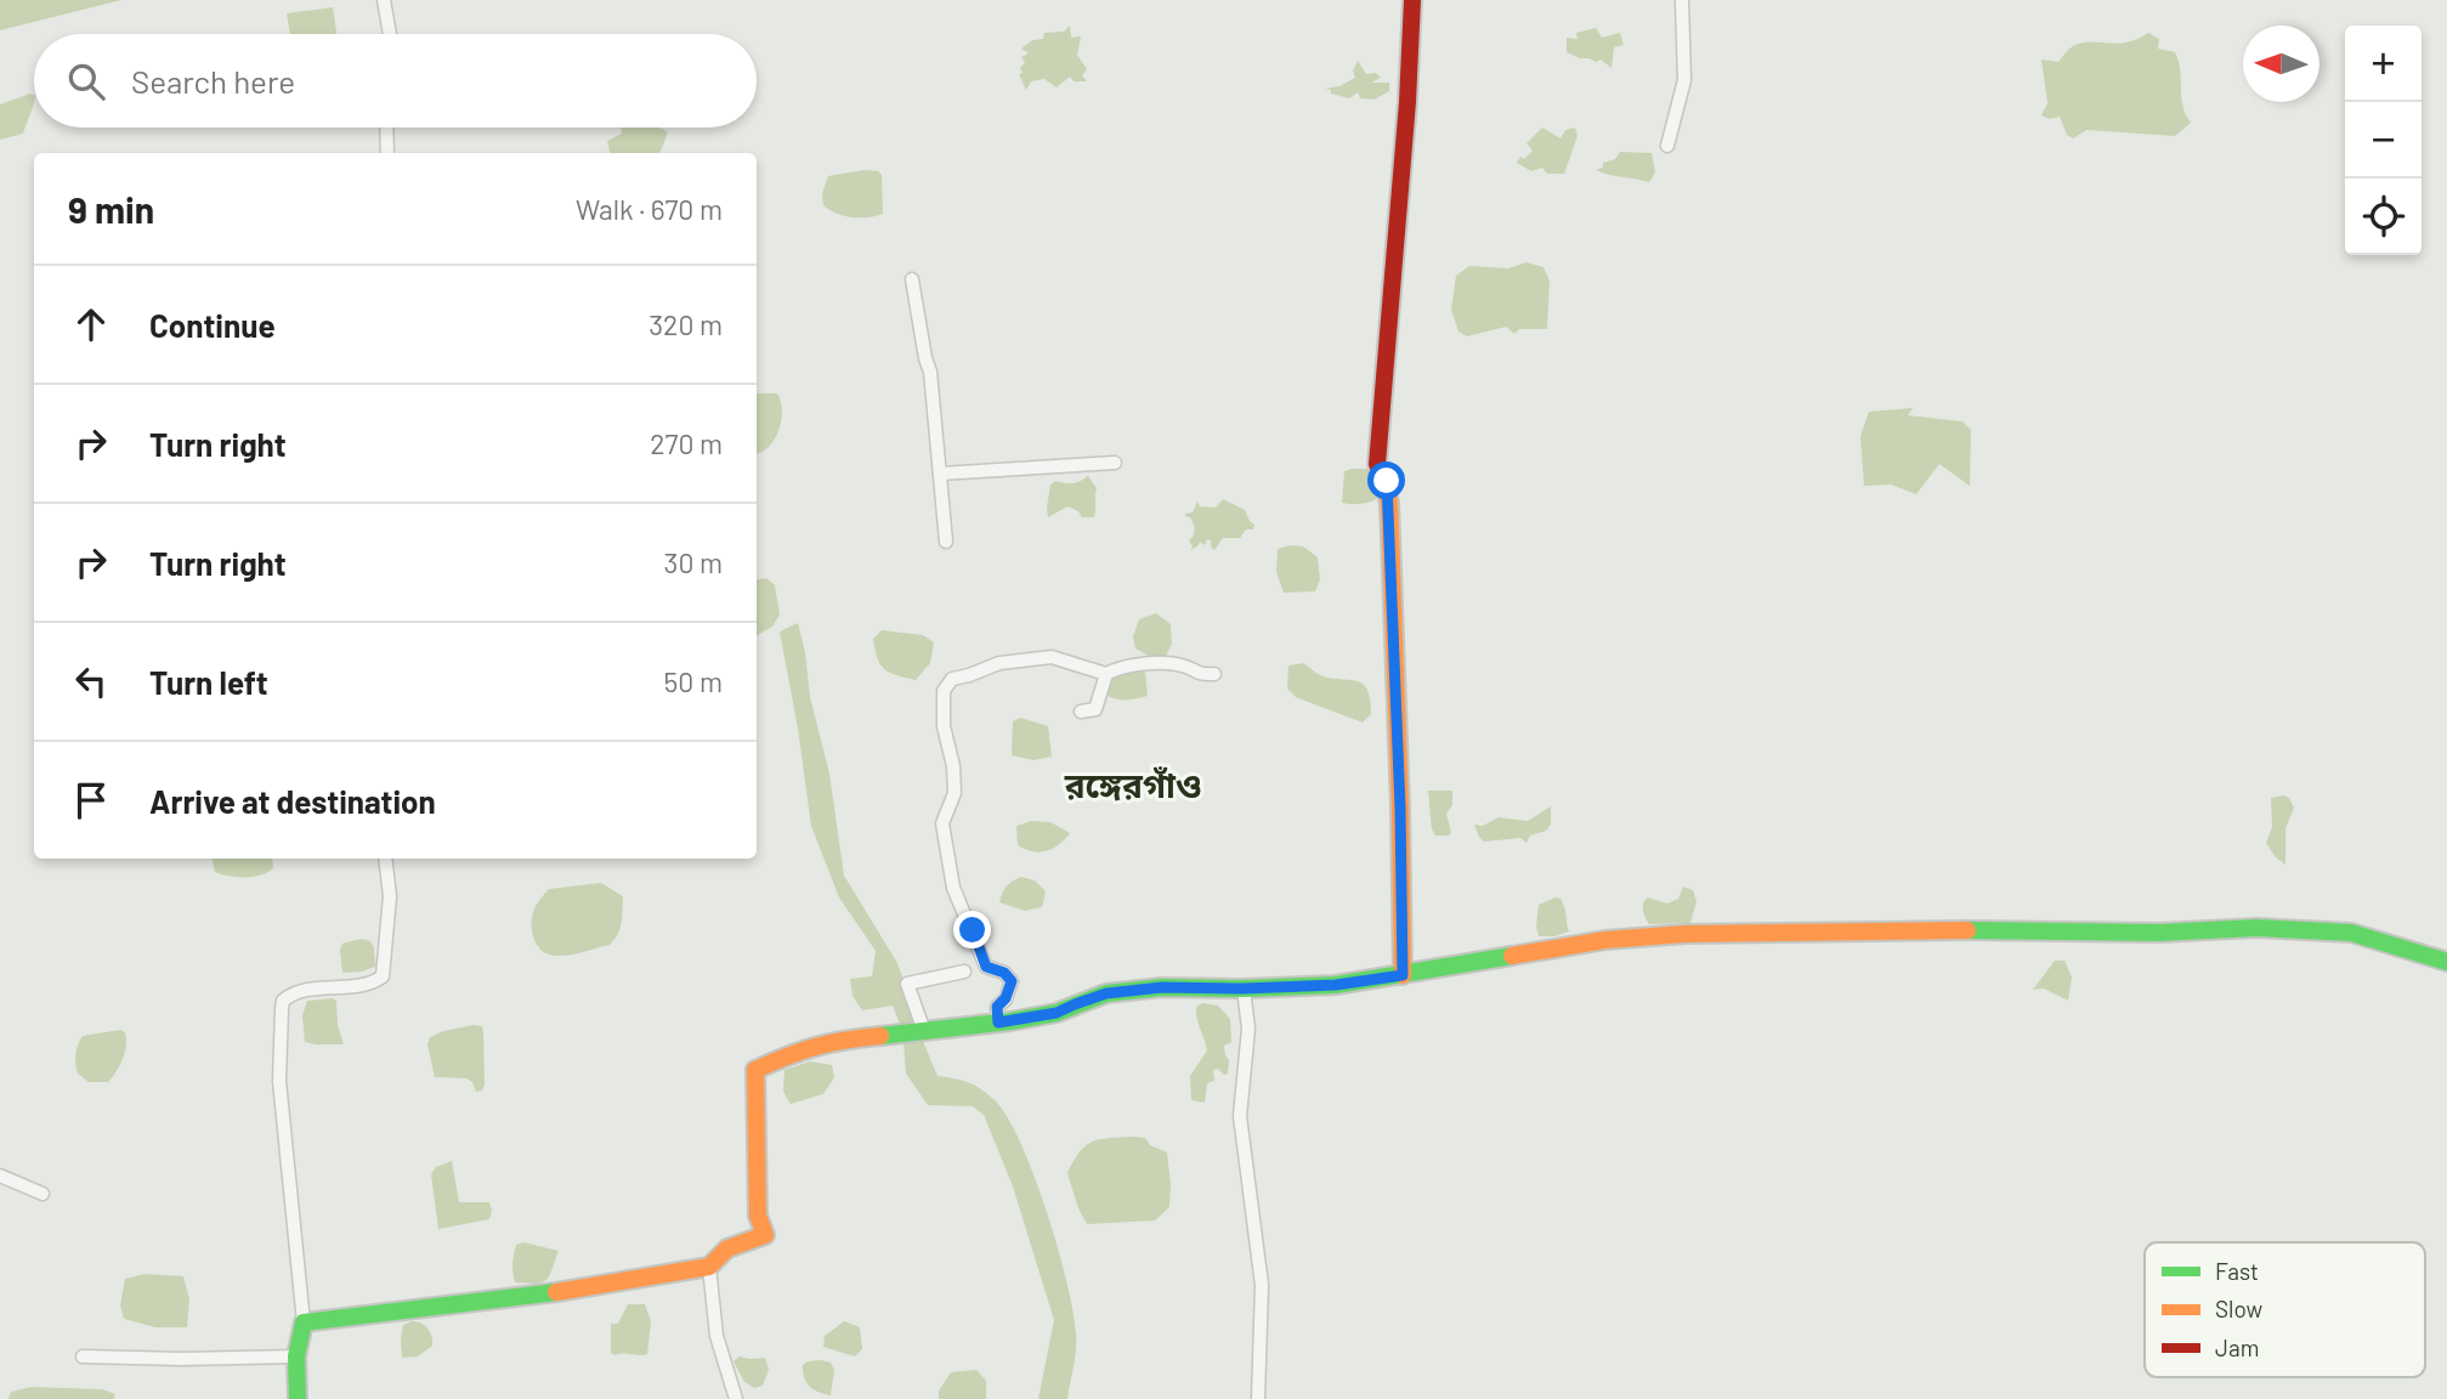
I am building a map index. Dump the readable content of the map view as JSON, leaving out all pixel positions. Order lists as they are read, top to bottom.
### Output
{
  "districts": ["রঙ্গেরগাঁও"],
  "legend": ["Fast", "Slow", "Jam"],
  "north": "left",
  "page": {
    "map_buttons": ["+", "−"],
    "search": "Search here",
    "heading": ["9 min", "Walk · 670 m"],
    "list": [
      ["Continue", "320 m"],
      ["Turn right", "270 m"],
      ["Turn right", "30 m"],
      ["Turn left", "50 m"],
      "Arrive at destination"
    ]
  }
}
